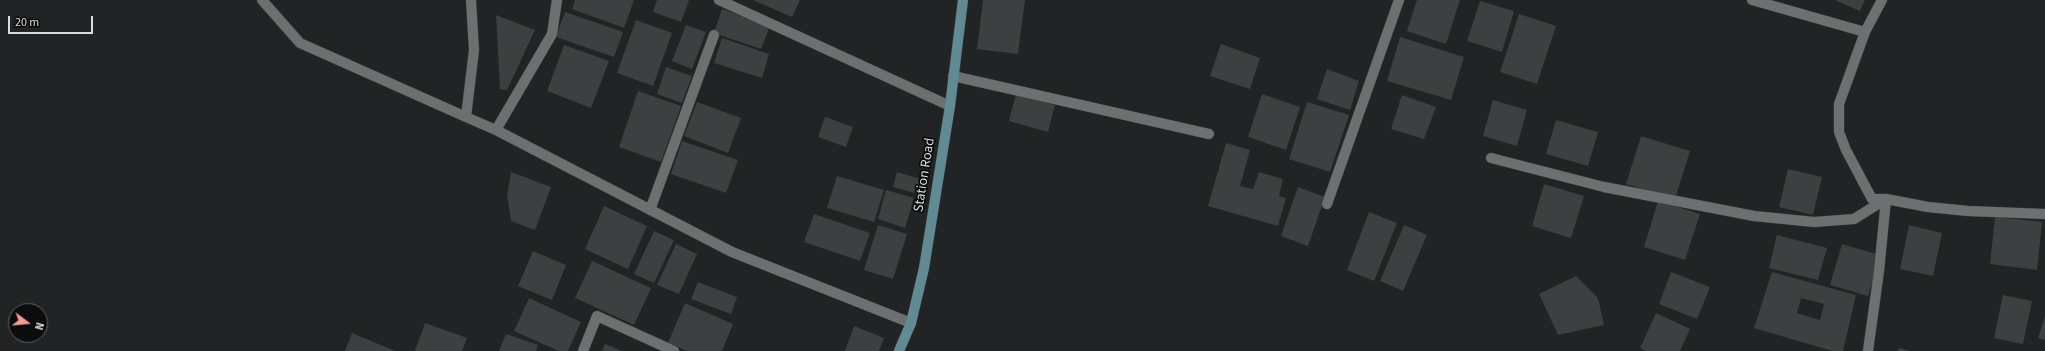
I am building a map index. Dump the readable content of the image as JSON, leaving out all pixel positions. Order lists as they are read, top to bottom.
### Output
{
  "streets": {
    "main road": ["Station Road"]
  },
  "scale_bar": "20 m",
  "north": "right"
}
